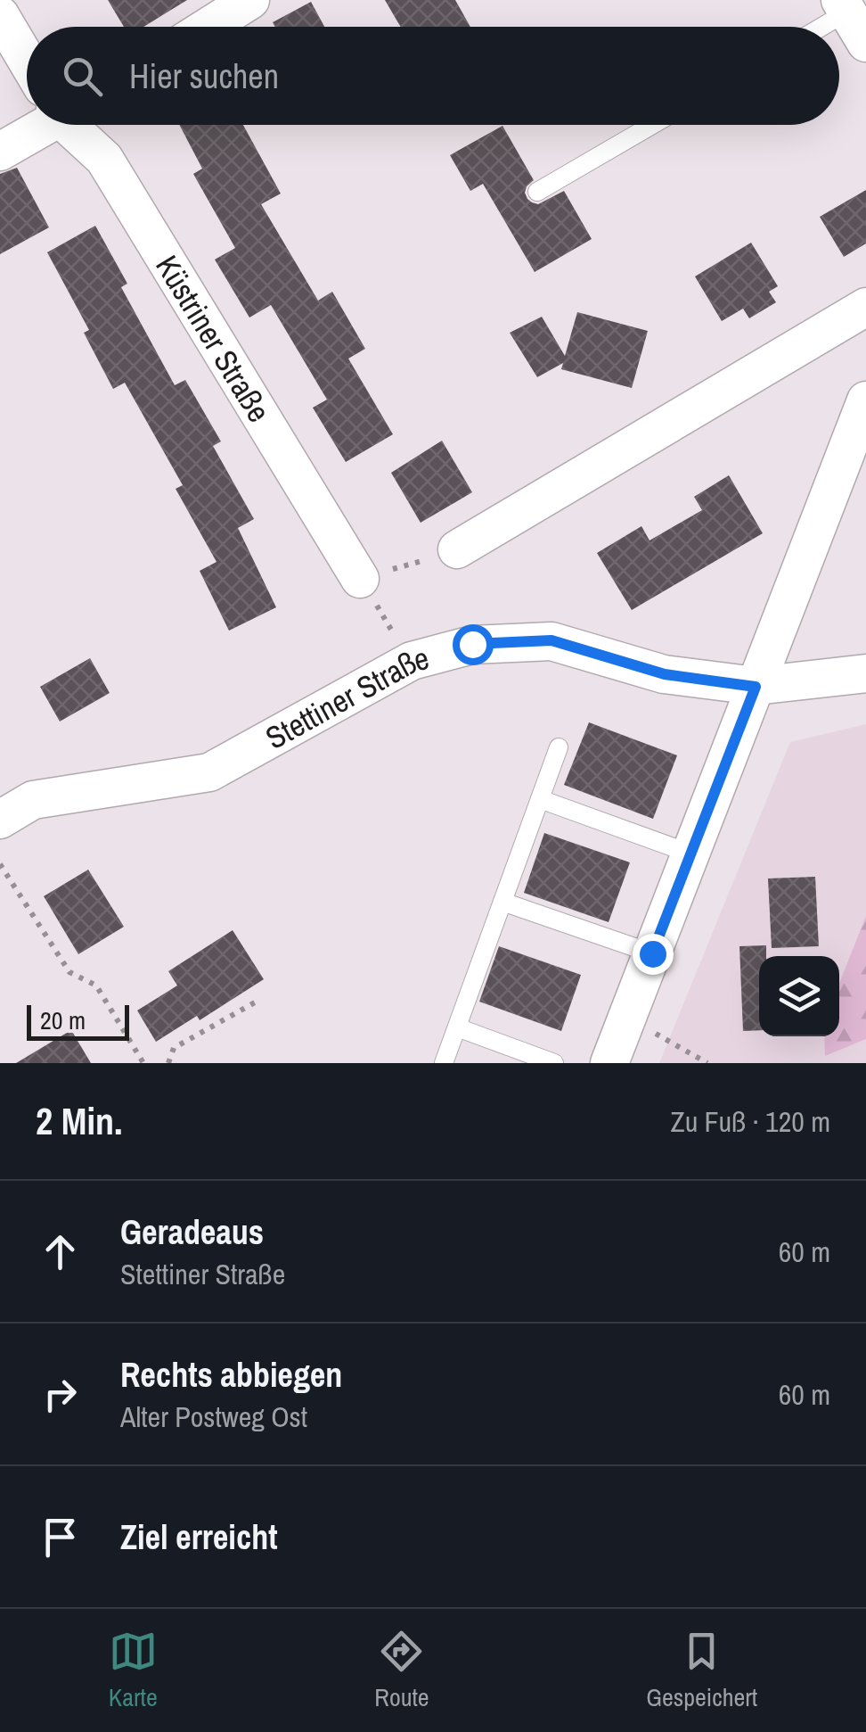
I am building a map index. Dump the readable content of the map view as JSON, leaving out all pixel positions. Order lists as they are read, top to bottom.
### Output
{
  "streets": {
    "street": ["Küstriner Straße", "Stettiner Straße"]
  },
  "scale_bar": "20 m",
  "page": {
    "search": "Hier suchen",
    "scale": "20 m",
    "heading": ["2 Min.", "Zu Fuß · 120 m"],
    "list": [
      ["Geradeaus", "Stettiner Straße", "60 m"],
      ["Rechts abbiegen", "Alter Postweg Ost", "60 m"],
      "Ziel erreicht"
    ],
    "nav": ["Karte", "Route", "Gespeichert"]
  }
}
